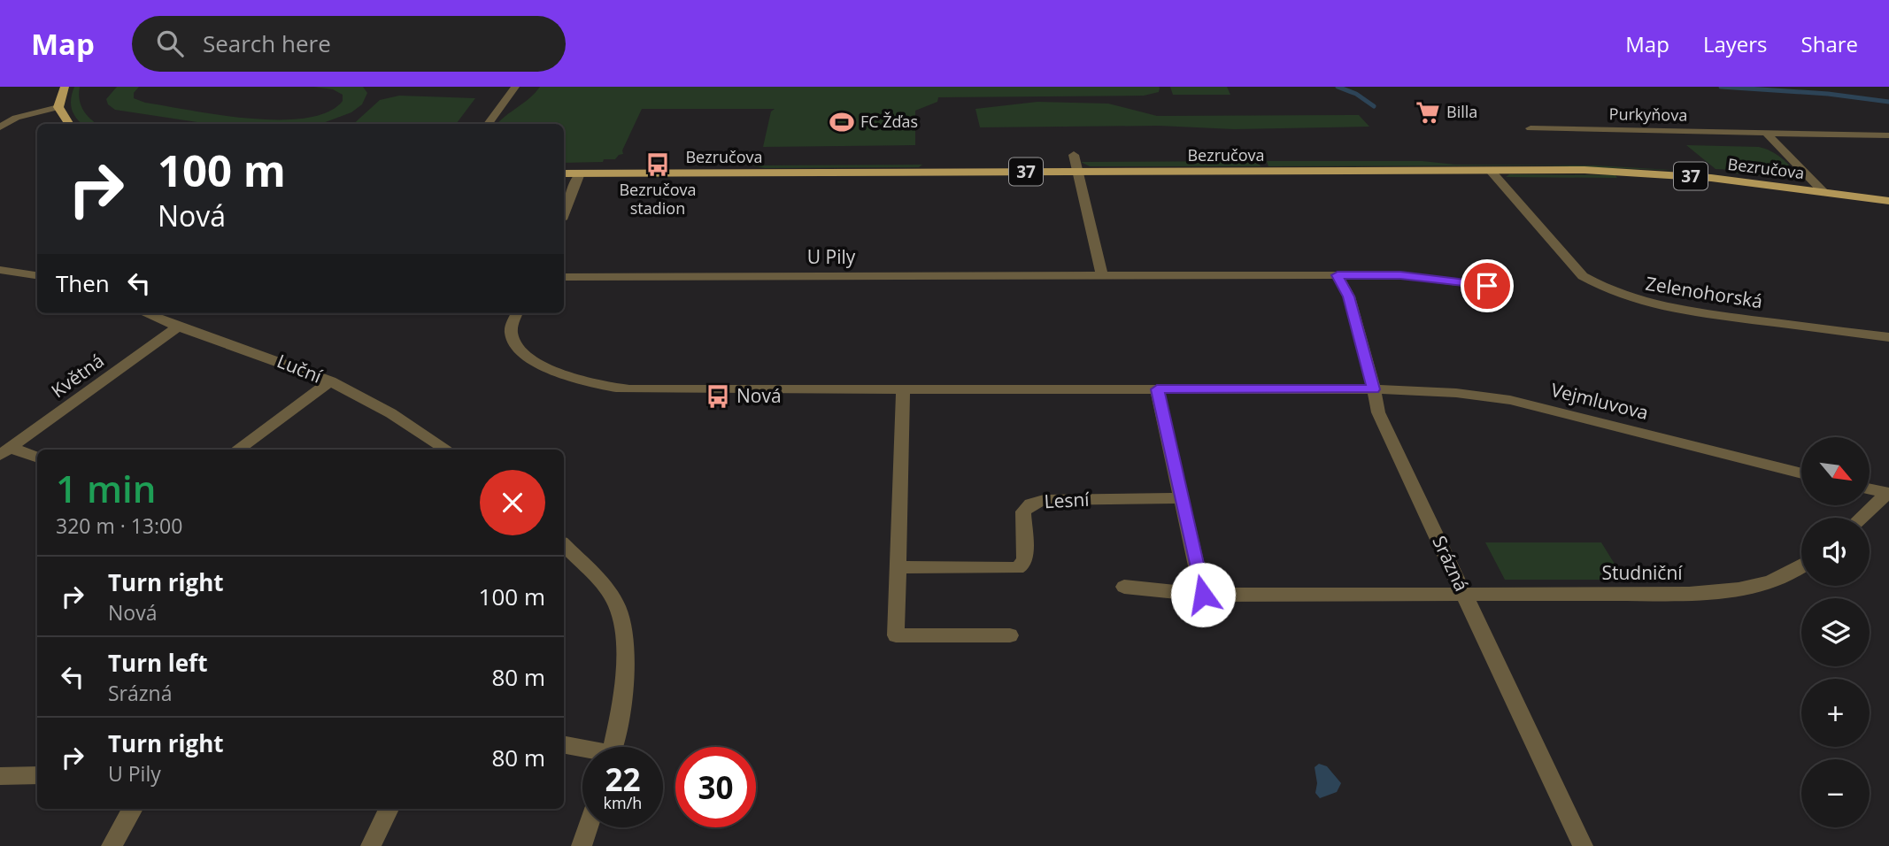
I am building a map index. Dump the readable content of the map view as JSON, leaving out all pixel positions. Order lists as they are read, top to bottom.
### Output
{
  "streets": {
    "main road": ["Bezručova", "37"],
    "street": [
      "Purkyňova",
      "U Pily",
      "Zelenohorská",
      "Luční",
      "Květná",
      "Vejmluvova",
      "Lesní",
      "Srázná",
      "Studniční"
    ]
  },
  "crossings": [
    ["Bezručova", "Zelenohorská"],
    ["U Pily", "Srázná"],
    ["Luční", "Květná"],
    ["Vejmluvova", "Srázná"],
    ["Srázná", "Studniční"]
  ],
  "places": {
    "supermarket": ["Billa"],
    "sports": ["FC Žďas"],
    "bus stop": ["Bezručova stadion", "Nová"]
  },
  "north": "bottom right",
  "page": {
    "header": "Map",
    "search": "Search here",
    "nav": ["Map", "Layers", "Share"],
    "turn": ["100 m", "Nová"],
    "then": "Then",
    "map_buttons": ["+", "−"],
    "heading": ["1 min", "320 m · 13:00"],
    "list": [
      {
        "name": "Turn right",
        "note": "Nová",
        "value": "100 m"
      },
      {
        "name": "Turn left",
        "note": "Srázná",
        "value": "80 m"
      },
      {
        "name": "Turn right",
        "note": "U Pily",
        "value": "80 m"
      }
    ],
    "speed": "22 km/h",
    "limit": "30"
  }
}
